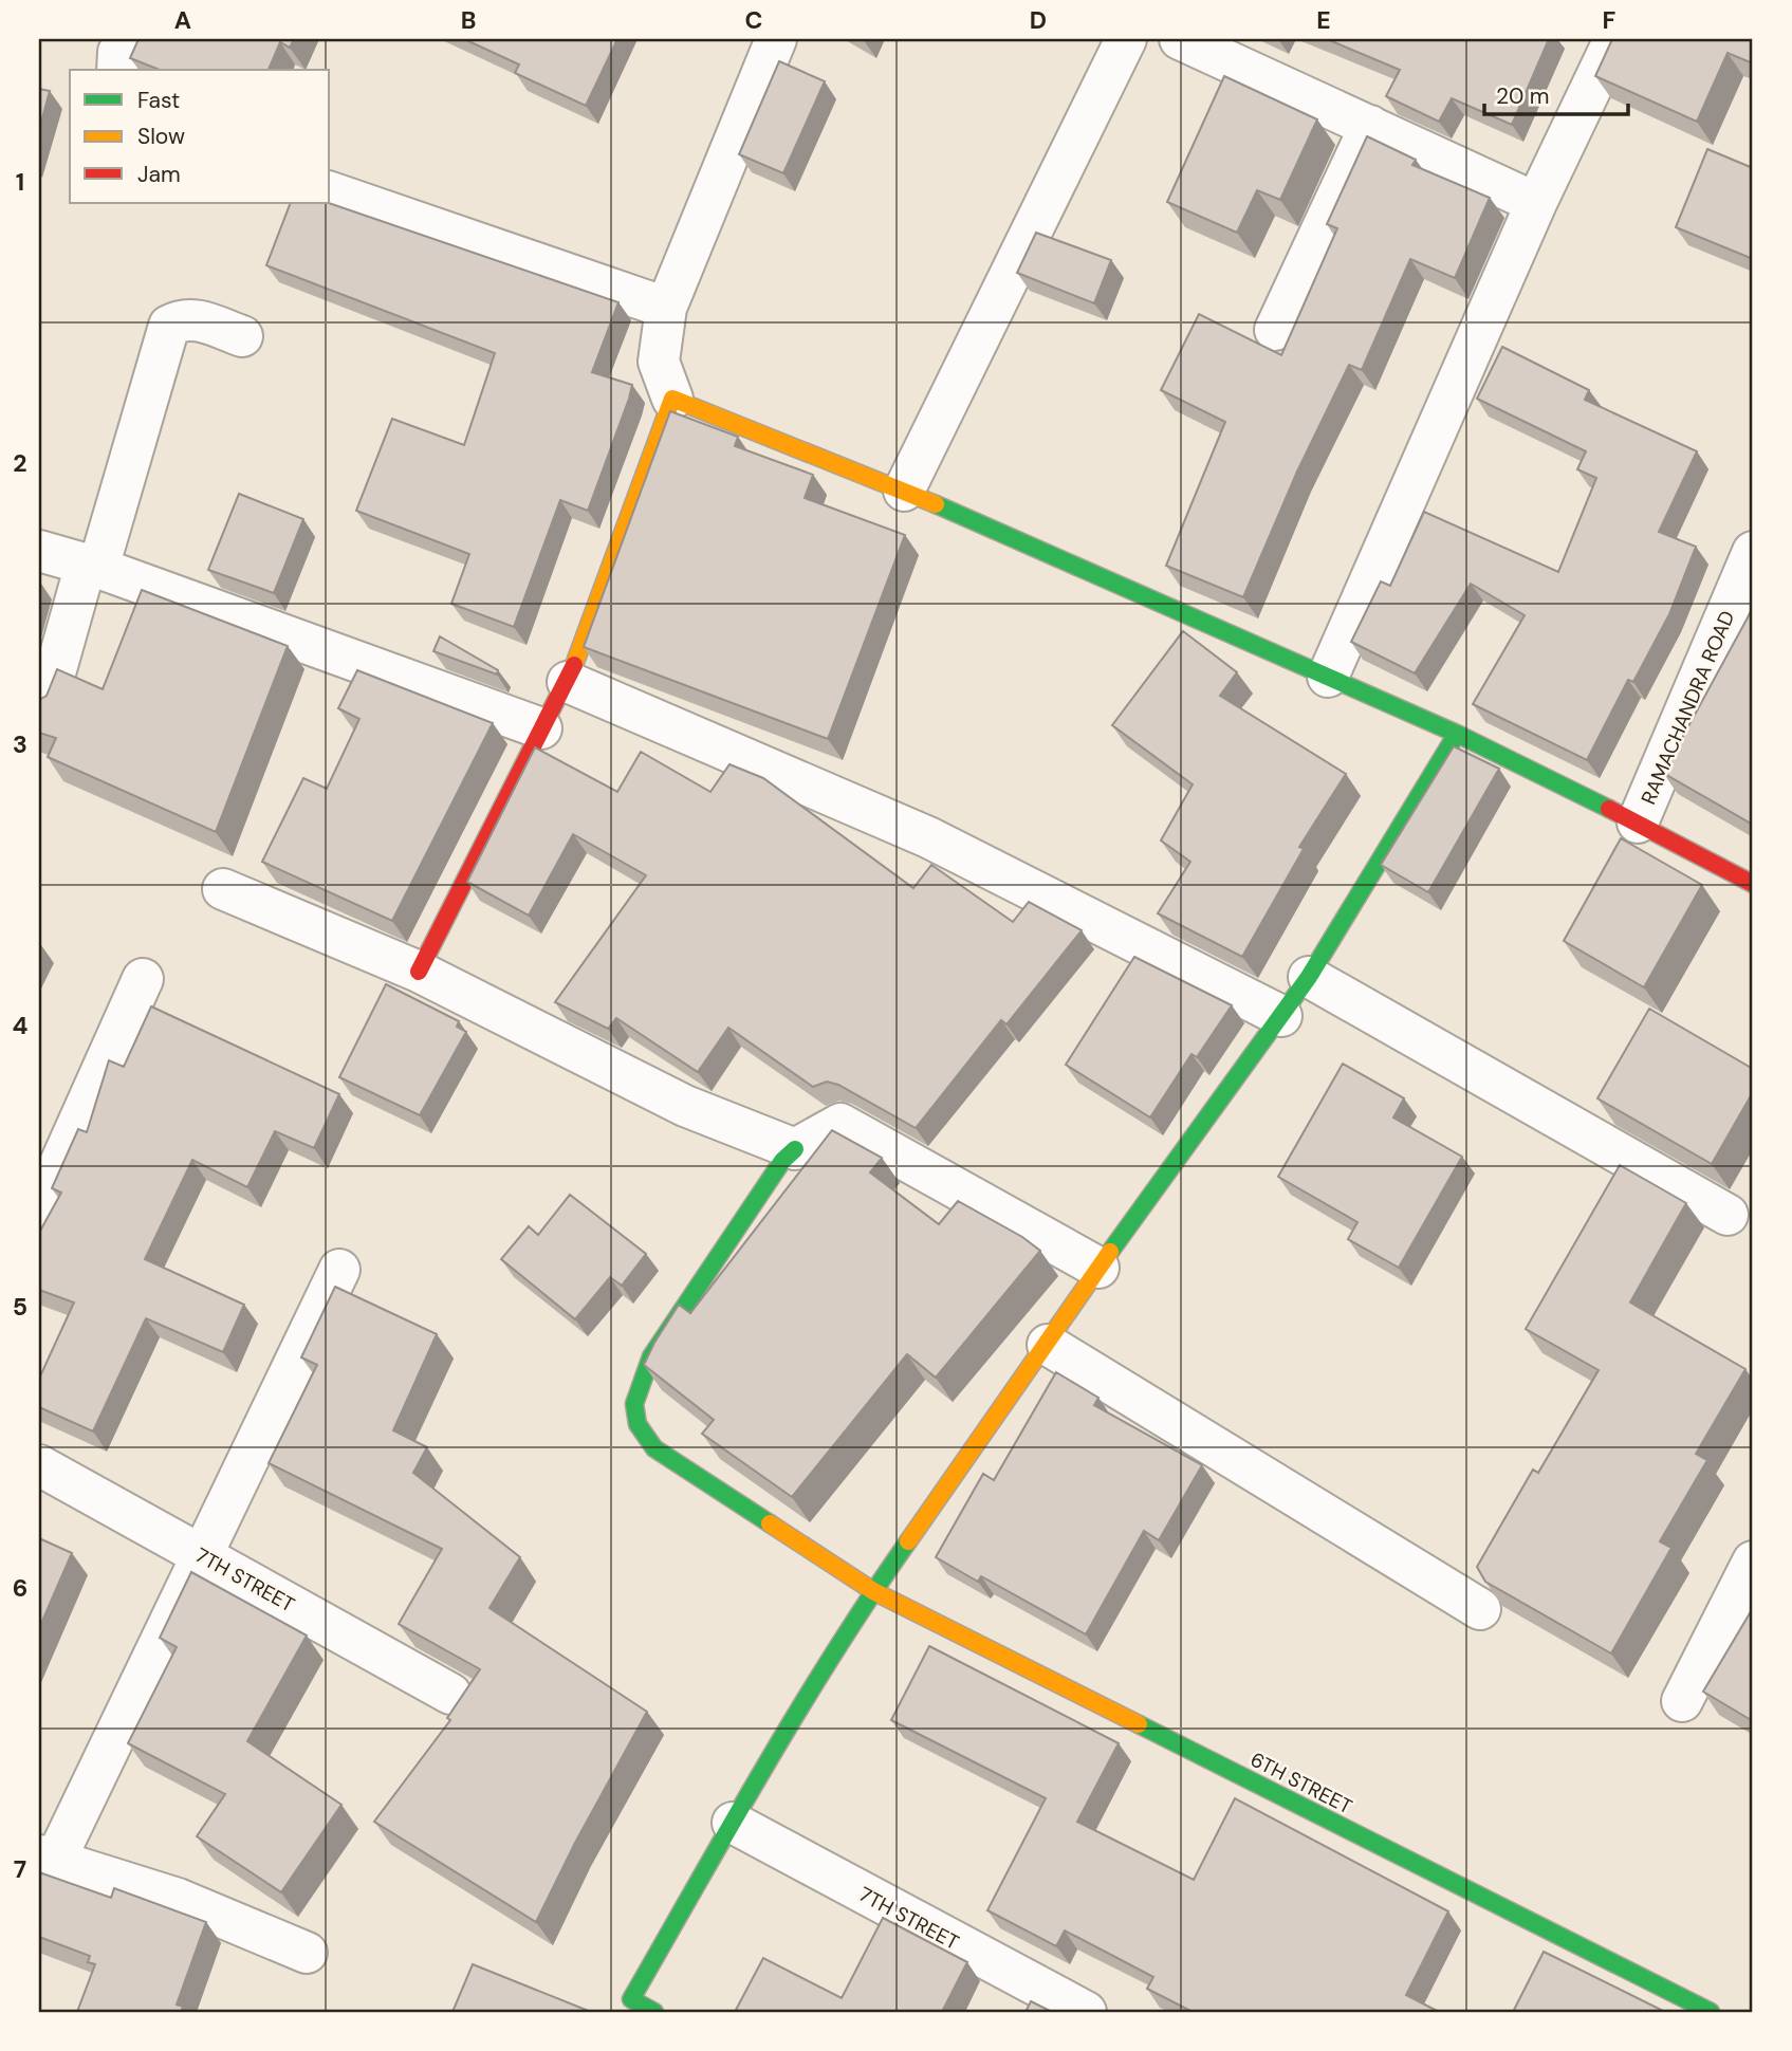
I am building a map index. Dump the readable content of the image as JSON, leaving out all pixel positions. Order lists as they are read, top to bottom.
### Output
{
  "streets": {
    "street": ["RAMACHANDRA ROAD", "7TH STREET", "6TH STREET"]
  },
  "legend": ["Fast", "Slow", "Jam"],
  "scale_bar": "20 m",
  "grid": {
    "columns": [
      "A",
      "B",
      "C",
      "D",
      "E",
      "F"
    ],
    "rows": [
      "1",
      "2",
      "3",
      "4",
      "5",
      "6",
      "7"
    ]
  }
}
